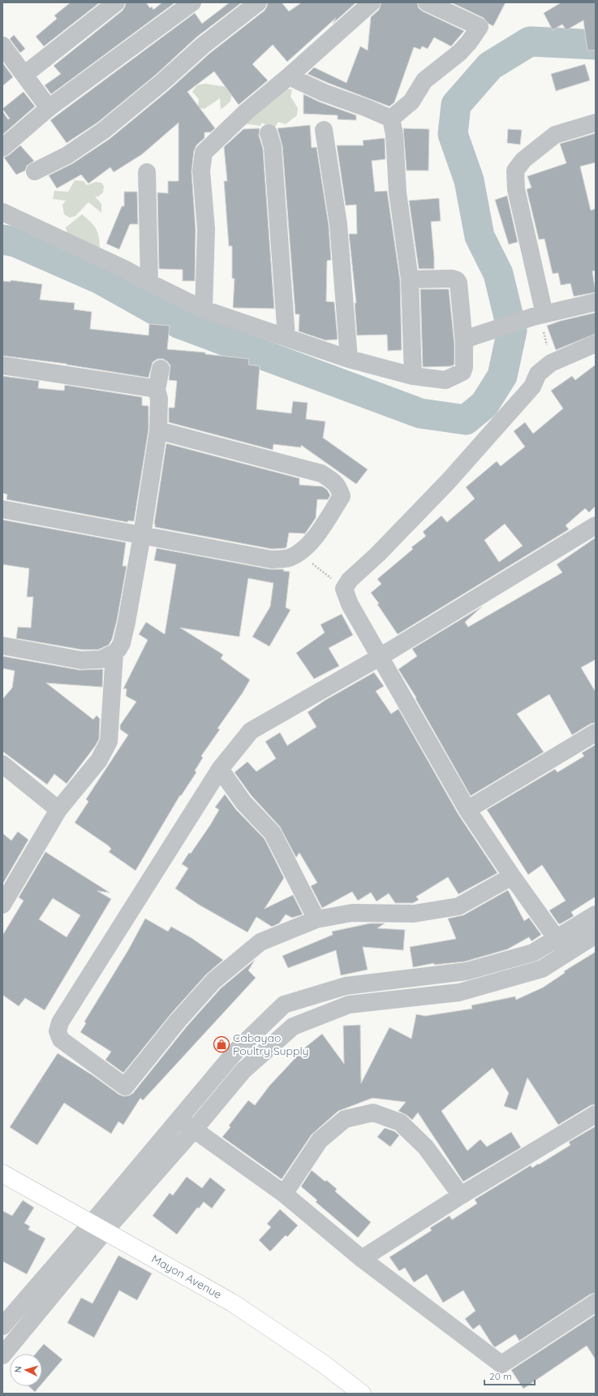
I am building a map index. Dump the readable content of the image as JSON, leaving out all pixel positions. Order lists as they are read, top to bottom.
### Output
{
  "streets": {
    "main road": ["Mayon Avenue"]
  },
  "places": {
    "shop": ["Cabayao Poultry Supply"]
  },
  "scale_bar": "20 m",
  "north": "left"
}
